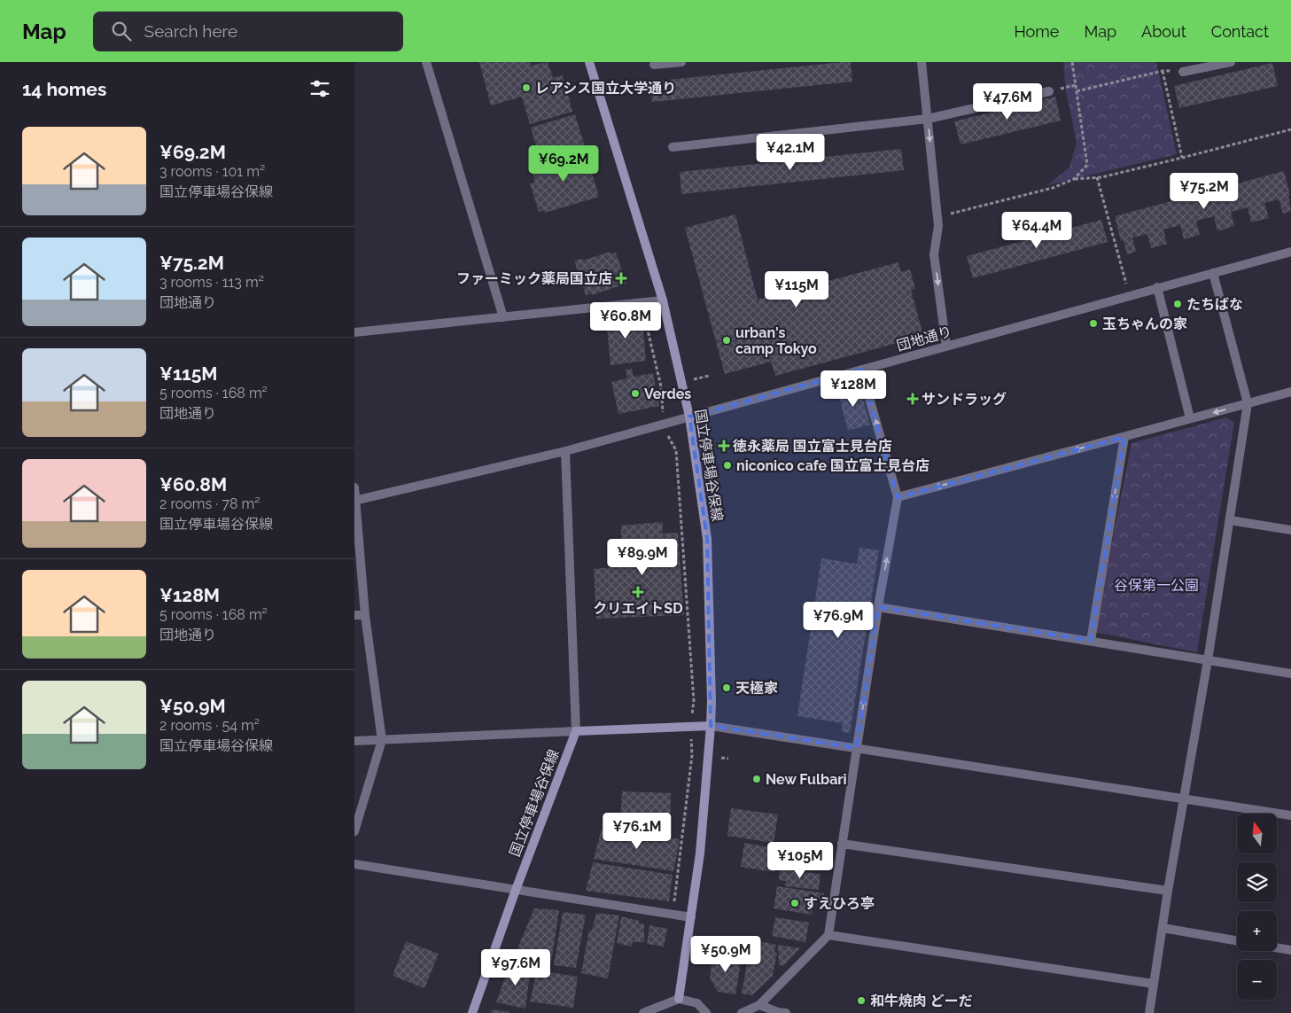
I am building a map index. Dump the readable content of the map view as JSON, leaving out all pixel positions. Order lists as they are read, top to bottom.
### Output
{
  "streets": {
    "main road": ["国立停車場谷保線"],
    "street": ["団地通り"]
  },
  "crossings": [
    ["団地通り", "国立停車場谷保線"]
  ],
  "parks": ["谷保第一公園"],
  "places": {
    "other": [
      "レアシス国立大学通り",
      "たちばな",
      "玉ちゃんの家",
      "urban's camp Tokyo",
      "Verdes",
      "niconico cafe 国立富士見台店",
      "天極家",
      "New Fulbari",
      "すえひろ亭",
      "和牛焼肉 どーだ"
    ],
    "health": [
      "ファーミック薬局国立店",
      "サンドラッグ",
      "徳永薬局 国立富士見台店",
      "クリエイトSD"
    ]
  },
  "north": "top",
  "page": {
    "header": "Map",
    "search": "Search here",
    "nav": [
      "Home",
      "Map",
      "About",
      "Contact"
    ],
    "heading": "14 homes",
    "price": [
      "¥47.6M",
      "¥42.1M",
      "¥69.2M",
      "¥75.2M",
      "¥64.4M",
      "¥115M",
      "¥60.8M",
      "¥128M",
      "¥89.9M",
      "¥76.9M",
      "¥76.1M",
      "¥105M",
      "¥50.9M",
      "¥97.6M"
    ],
    "list": [
      {
        "name": "¥69.2M",
        "note": "3 rooms · 101 m² · 国立停車場谷保線"
      },
      {
        "name": "¥75.2M",
        "note": "3 rooms · 113 m² · 団地通り"
      },
      {
        "name": "¥115M",
        "note": "5 rooms · 168 m² · 団地通り"
      },
      {
        "name": "¥60.8M",
        "note": "2 rooms · 78 m² · 国立停車場谷保線"
      },
      {
        "name": "¥128M",
        "note": "5 rooms · 168 m² · 団地通り"
      },
      {
        "name": "¥50.9M",
        "note": "2 rooms · 54 m² · 国立停車場谷保線"
      }
    ],
    "map_buttons": ["+", "−"]
  }
}
